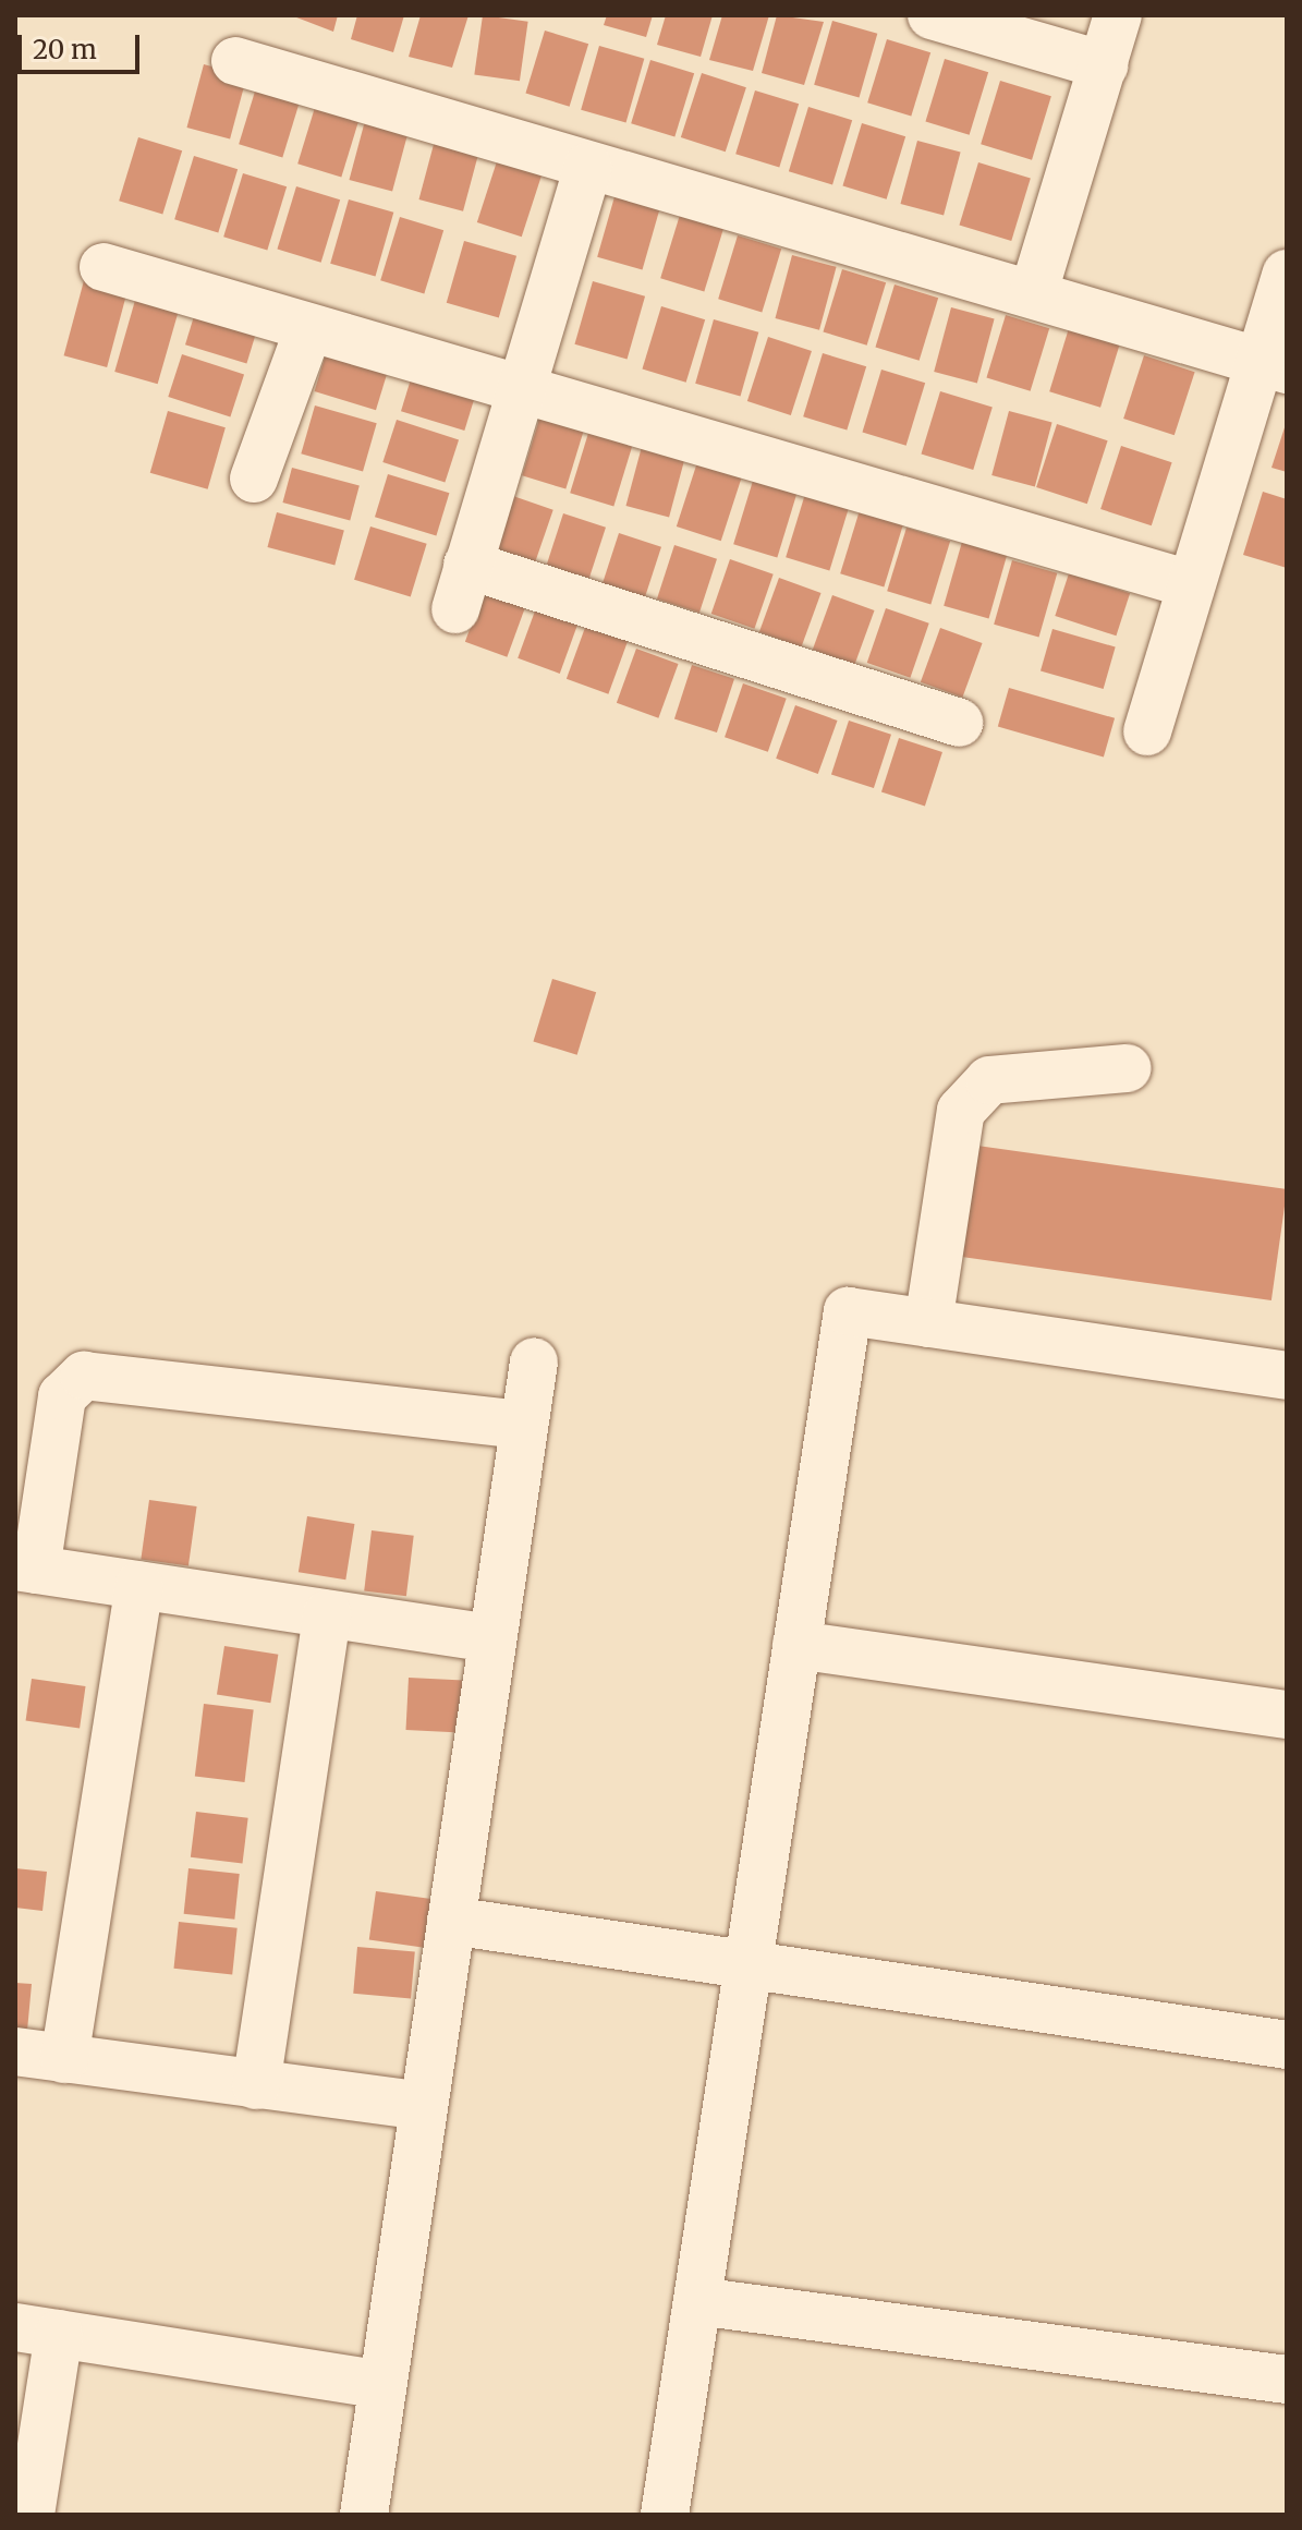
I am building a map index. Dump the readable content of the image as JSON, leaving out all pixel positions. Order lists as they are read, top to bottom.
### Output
{
  "scale_bar": "20 m"
}
